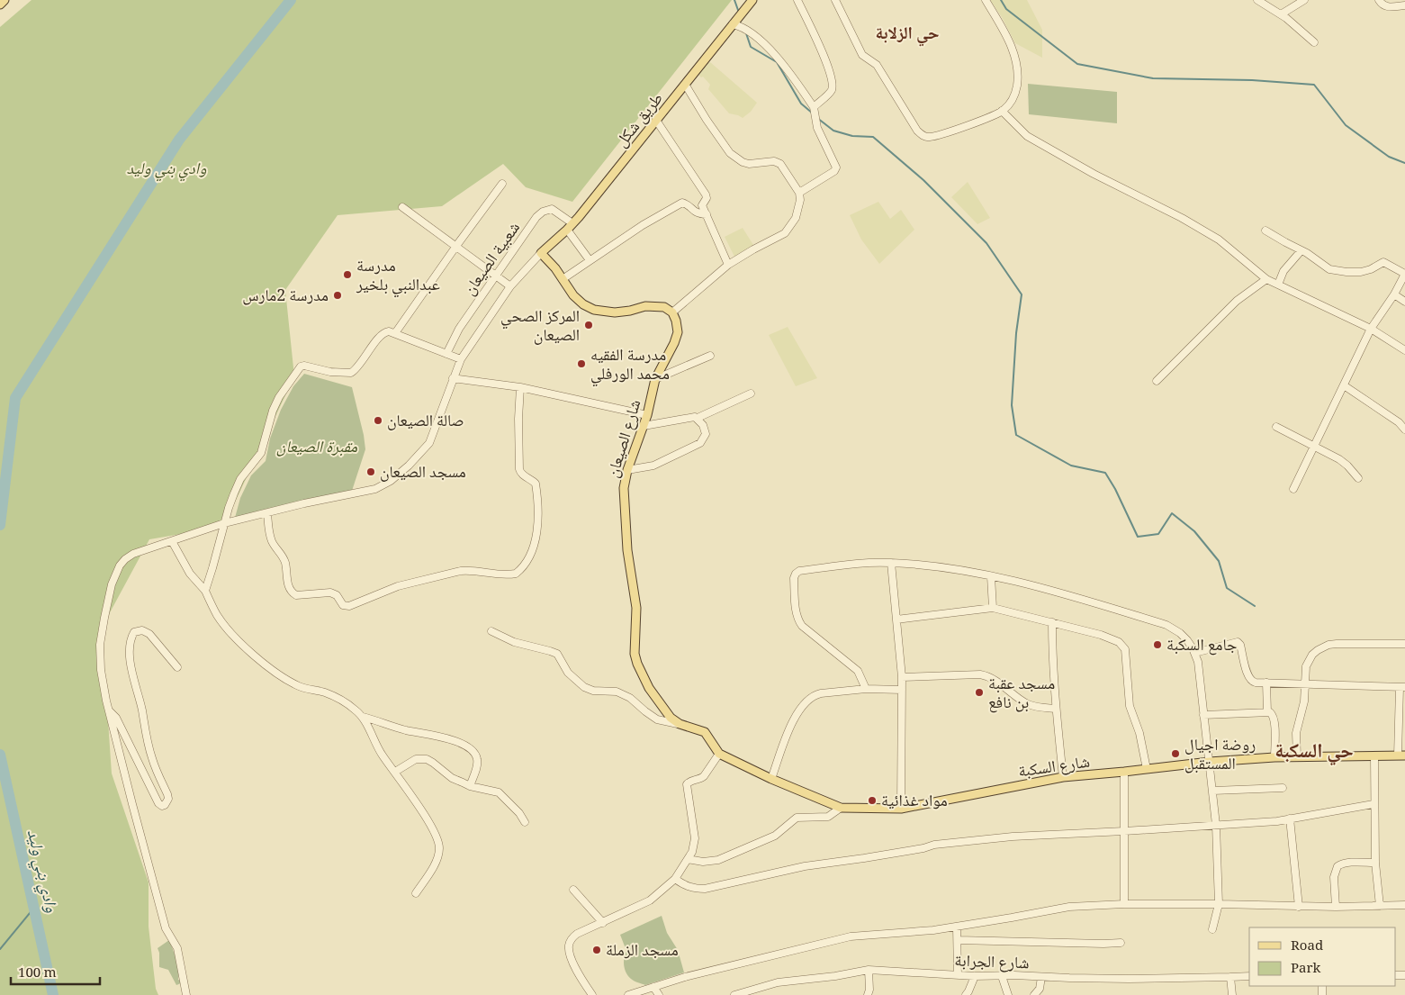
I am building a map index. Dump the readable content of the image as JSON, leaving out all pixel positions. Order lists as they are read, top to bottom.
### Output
{
  "streets": {
    "main road": ["طريق شكل", "شارع الصيعان", "شارع السكبة"],
    "street": ["شعبية الصيعان", "شارع الجرابة"]
  },
  "crossings": [
    ["طريق شكل", "شعبية الصيعان"],
    ["شارع الصيعان", "شارع السكبة"]
  ],
  "districts": ["حي الزلابة", "حي السكبة"],
  "water": ["وادي بني وليد"],
  "parks": ["وادي بني وليد", "مقبرة الصيعان"],
  "places": [
    "مدرسة عبدالنبي بلخير",
    "مدرسة 2مارس",
    "المركز الصحي الصيعان",
    "مدرسة الفقيه محمد الورفلي",
    "صالة الصيعان",
    "مسجد الصيعان",
    "جامع السكبة",
    "مسجد عقبة بن نافع",
    "روضة اجيال المستقبل",
    "مواد غذائية",
    "مسجد الزملة"
  ],
  "legend": ["Road", "Park"],
  "scale_bar": "100 m"
}
